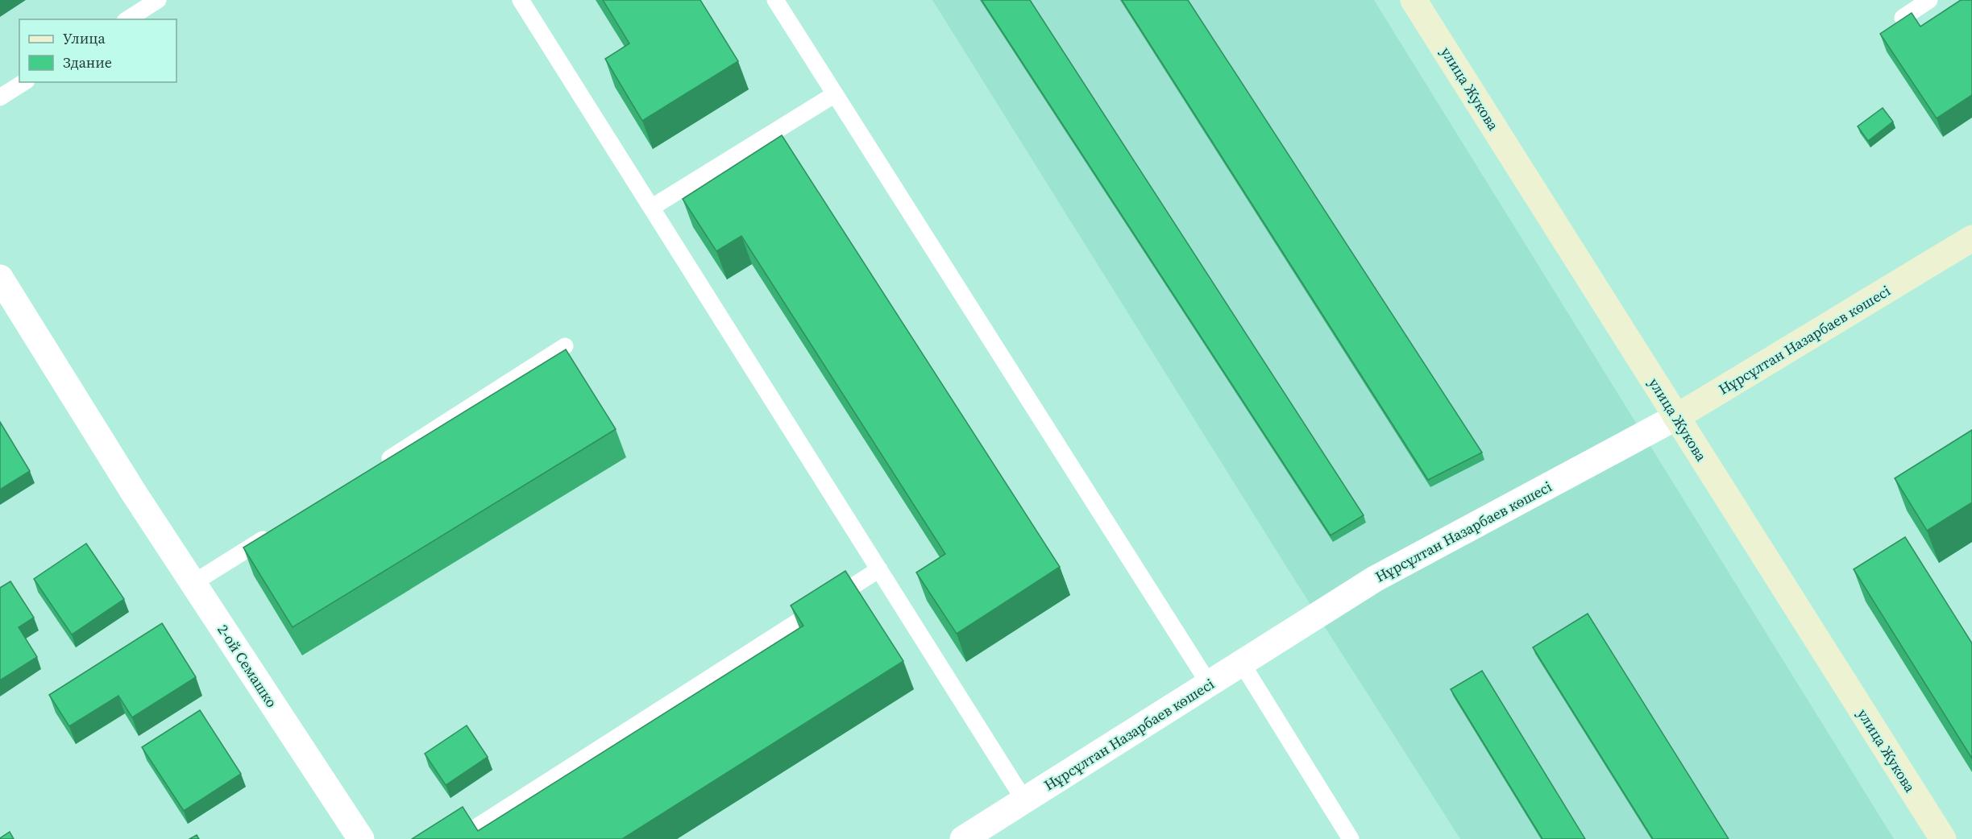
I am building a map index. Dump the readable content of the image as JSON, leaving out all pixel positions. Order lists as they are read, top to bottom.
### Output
{
  "streets": {
    "main road": ["улица Жукова", "Нұрсұлтан Назарбаев көшесі"],
    "street": ["2-ой Семашко"]
  },
  "crossings": [
    ["улица Жукова", "Нұрсұлтан Назарбаев көшесі"]
  ],
  "legend": ["Улица", "Здание"]
}
